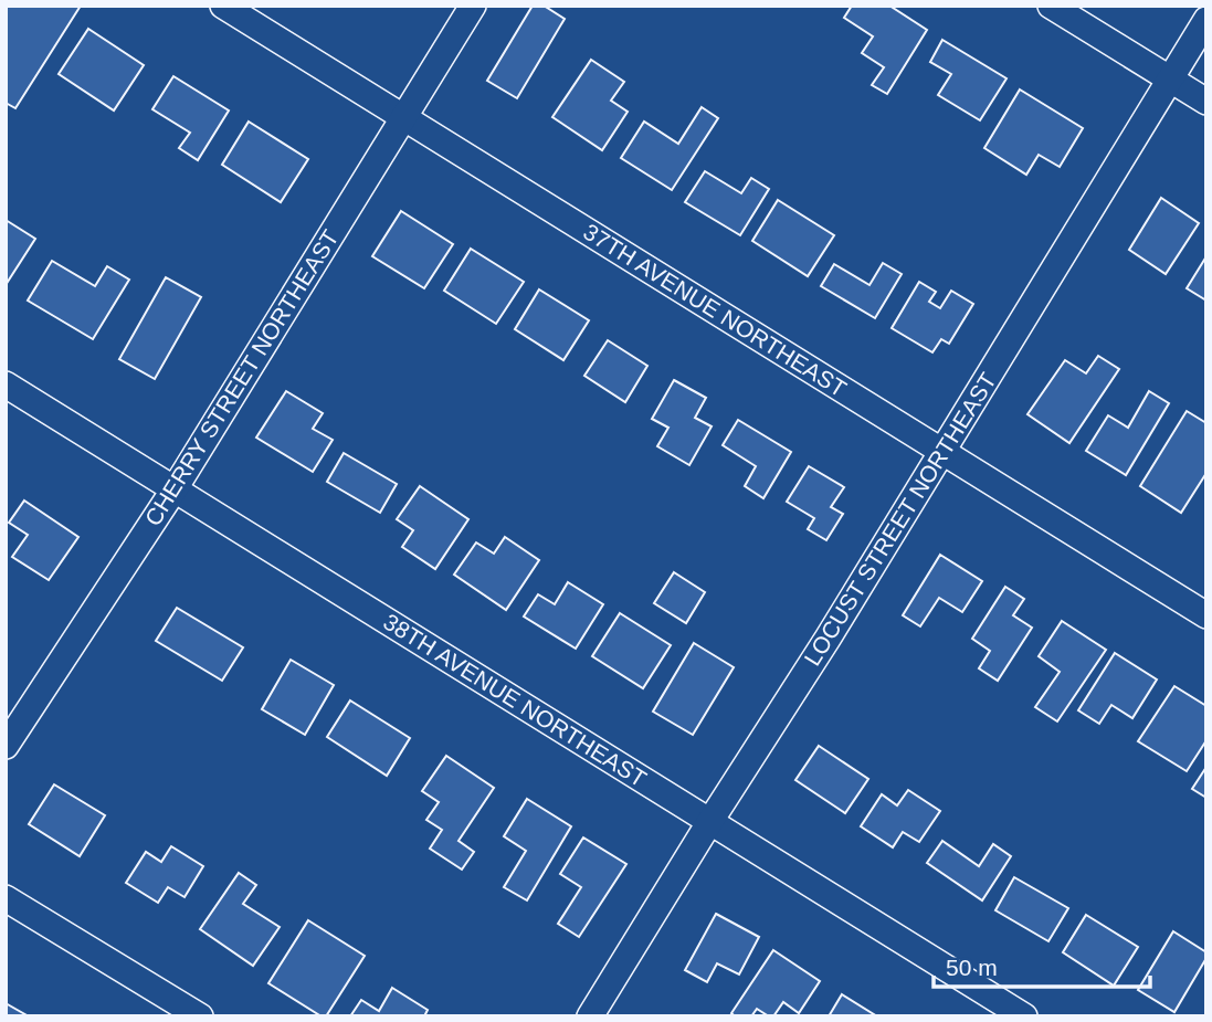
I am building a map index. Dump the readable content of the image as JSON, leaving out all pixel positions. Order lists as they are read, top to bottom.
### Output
{
  "streets": {
    "street": [
      "37TH AVENUE NORTHEAST",
      "CHERRY STREET NORTHEAST",
      "LOCUST STREET NORTHEAST",
      "38TH AVENUE NORTHEAST"
    ]
  },
  "crossings": [
    ["37TH AVENUE NORTHEAST", "CHERRY STREET NORTHEAST"],
    ["37TH AVENUE NORTHEAST", "LOCUST STREET NORTHEAST"],
    ["CHERRY STREET NORTHEAST", "38TH AVENUE NORTHEAST"],
    ["LOCUST STREET NORTHEAST", "38TH AVENUE NORTHEAST"]
  ],
  "scale_bar": "50 m"
}
